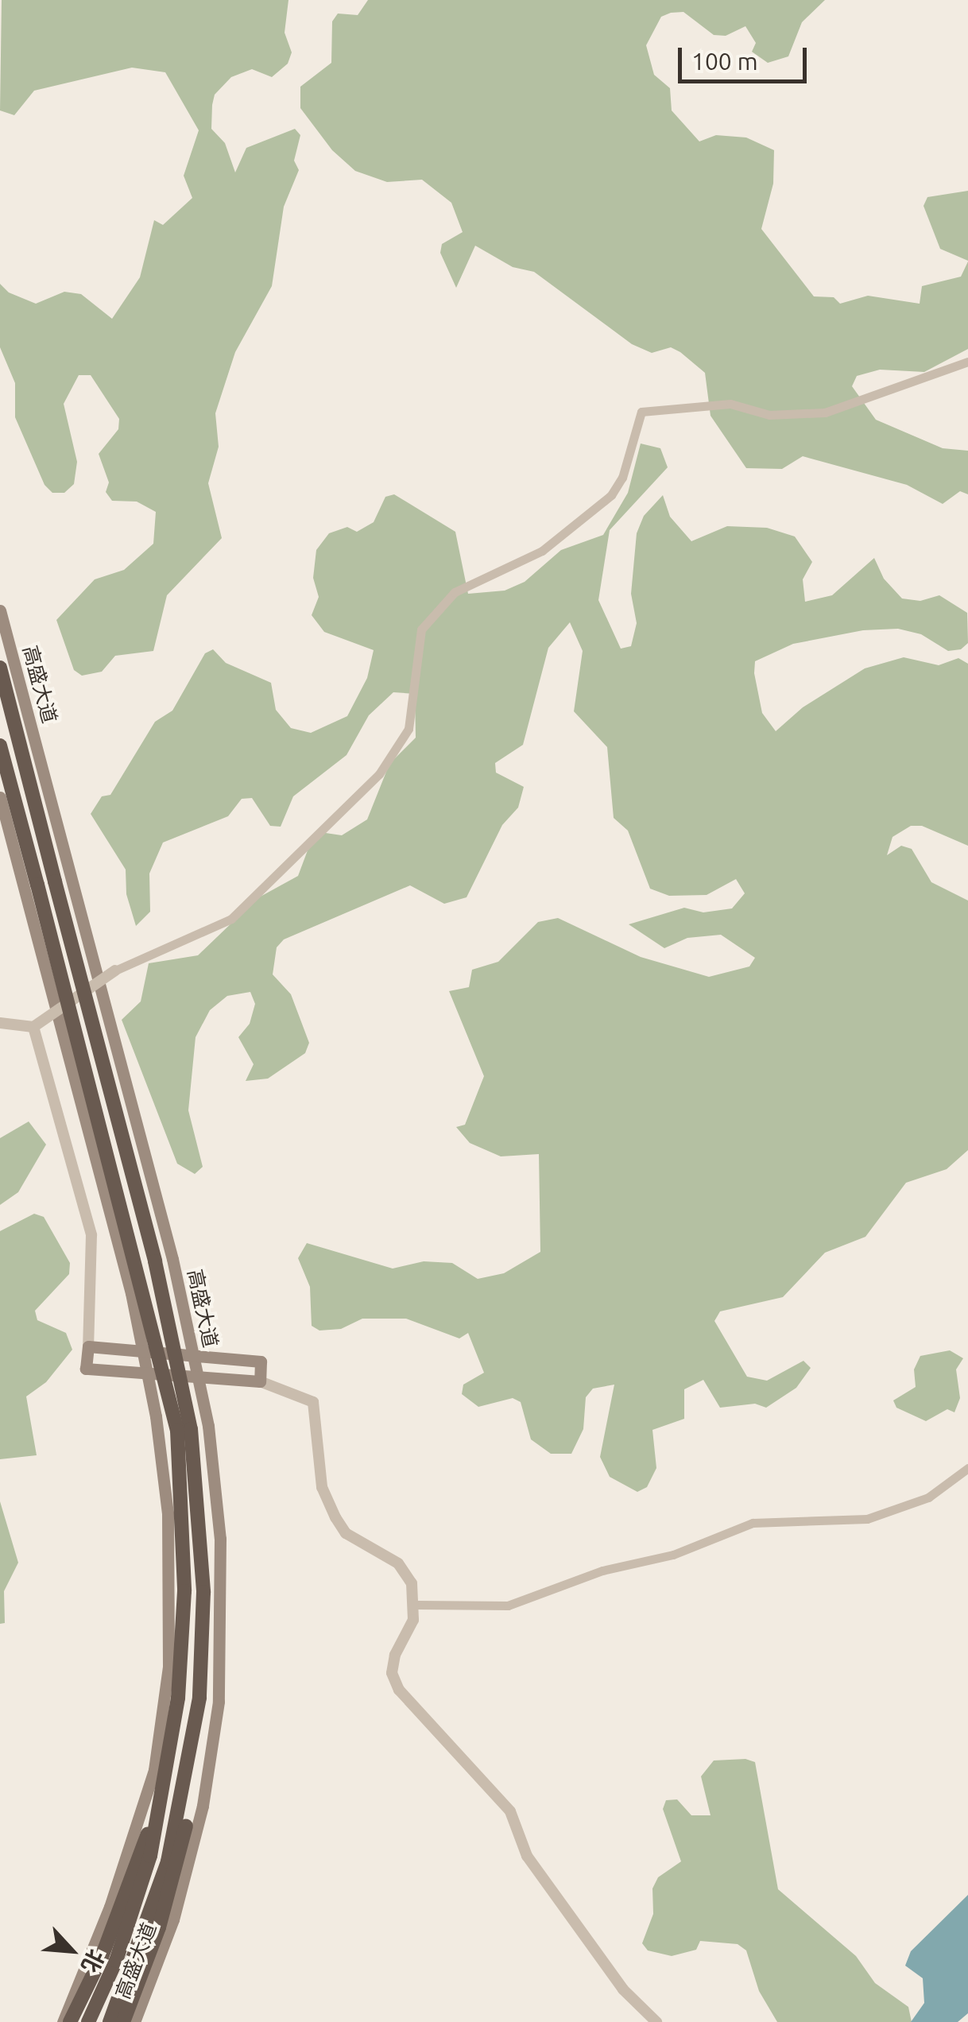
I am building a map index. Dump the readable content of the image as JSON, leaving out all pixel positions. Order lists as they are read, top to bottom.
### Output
{
  "streets": {
    "highway": ["高盛大道"]
  },
  "scale_bar": "100 m",
  "north": "bottom right"
}
